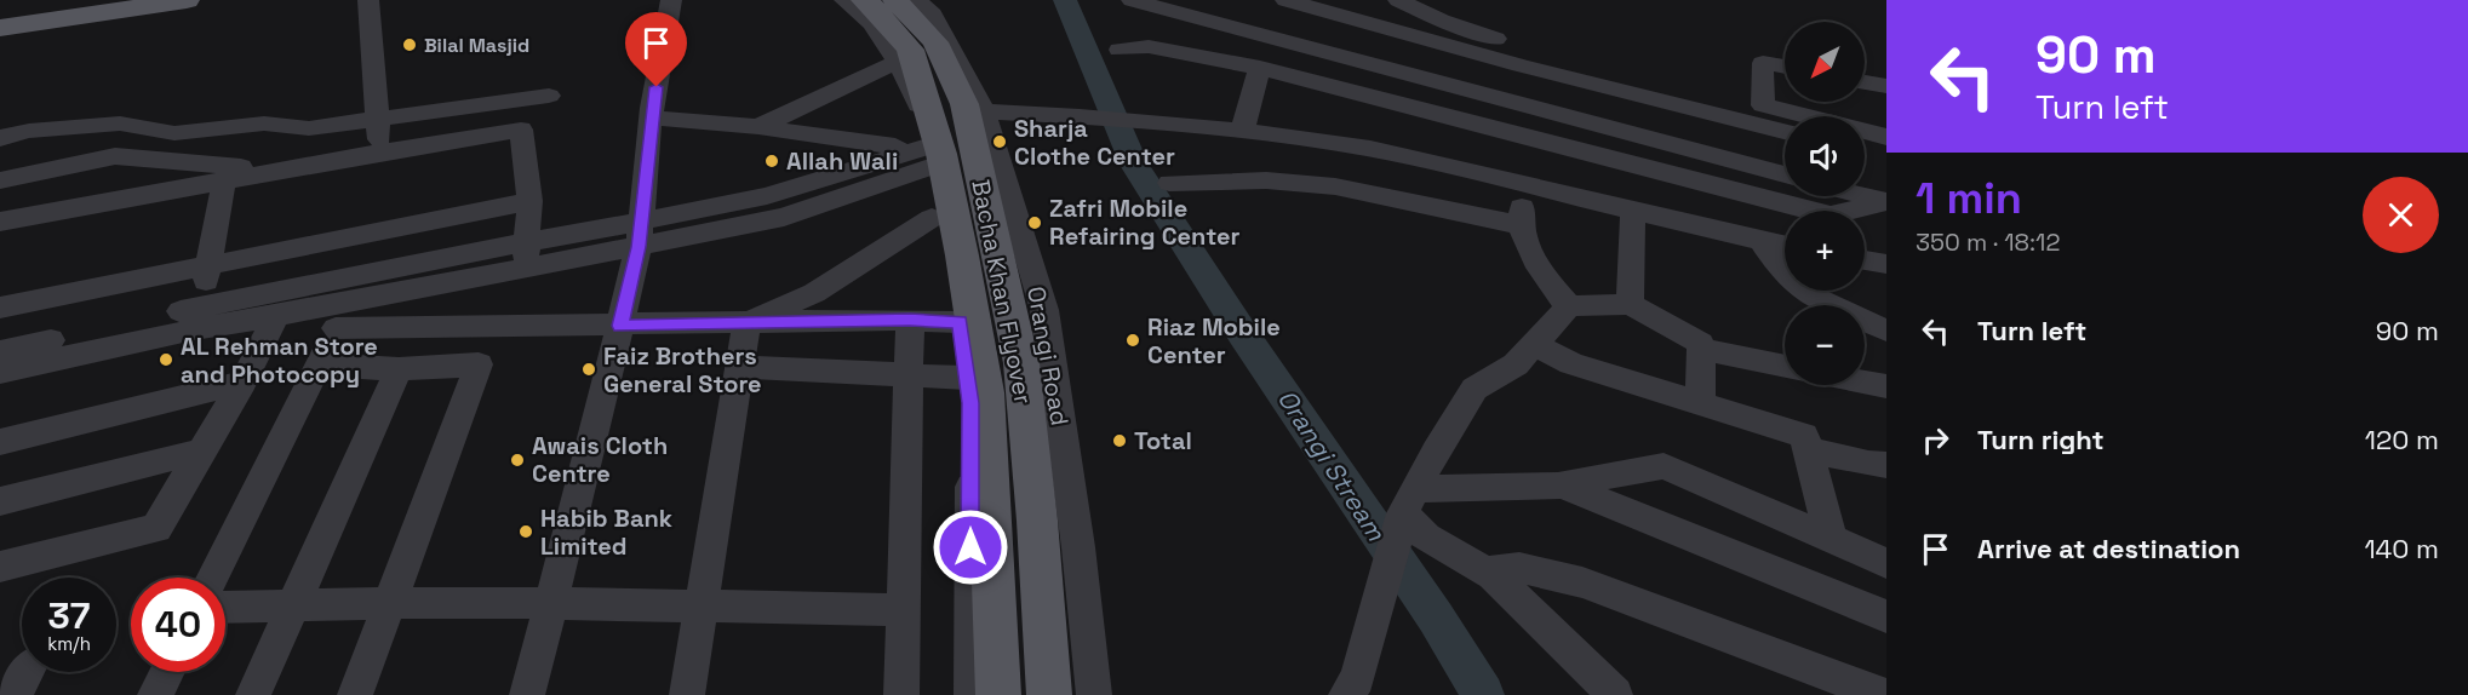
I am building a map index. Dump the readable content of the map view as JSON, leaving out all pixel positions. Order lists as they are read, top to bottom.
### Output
{
  "streets": {
    "main road": ["Bacha Khan Flyover"],
    "street": ["Orangi Road"]
  },
  "water": ["Orangi Stream"],
  "places": [
    "Bilal Masjid",
    "Sharja Clothe Center",
    "Allah Wali",
    "Zafri Mobile Refairing Center",
    "Riaz Mobile Center",
    "AL Rehman Store and Photocopy",
    "Faiz Brothers General Store",
    "Total",
    "Awais Cloth Centre",
    "Habib Bank Limited"
  ],
  "north": "bottom left",
  "page": {
    "turn": ["90 m", "Turn left"],
    "map_buttons": ["+", "−"],
    "heading": ["1 min", "350 m · 18:12"],
    "list": [
      {
        "name": "Turn left",
        "value": "90 m"
      },
      {
        "name": "Turn right",
        "value": "120 m"
      },
      {
        "name": "Arrive at destination",
        "value": "140 m"
      }
    ],
    "speed": "37 km/h",
    "limit": "40"
  }
}
